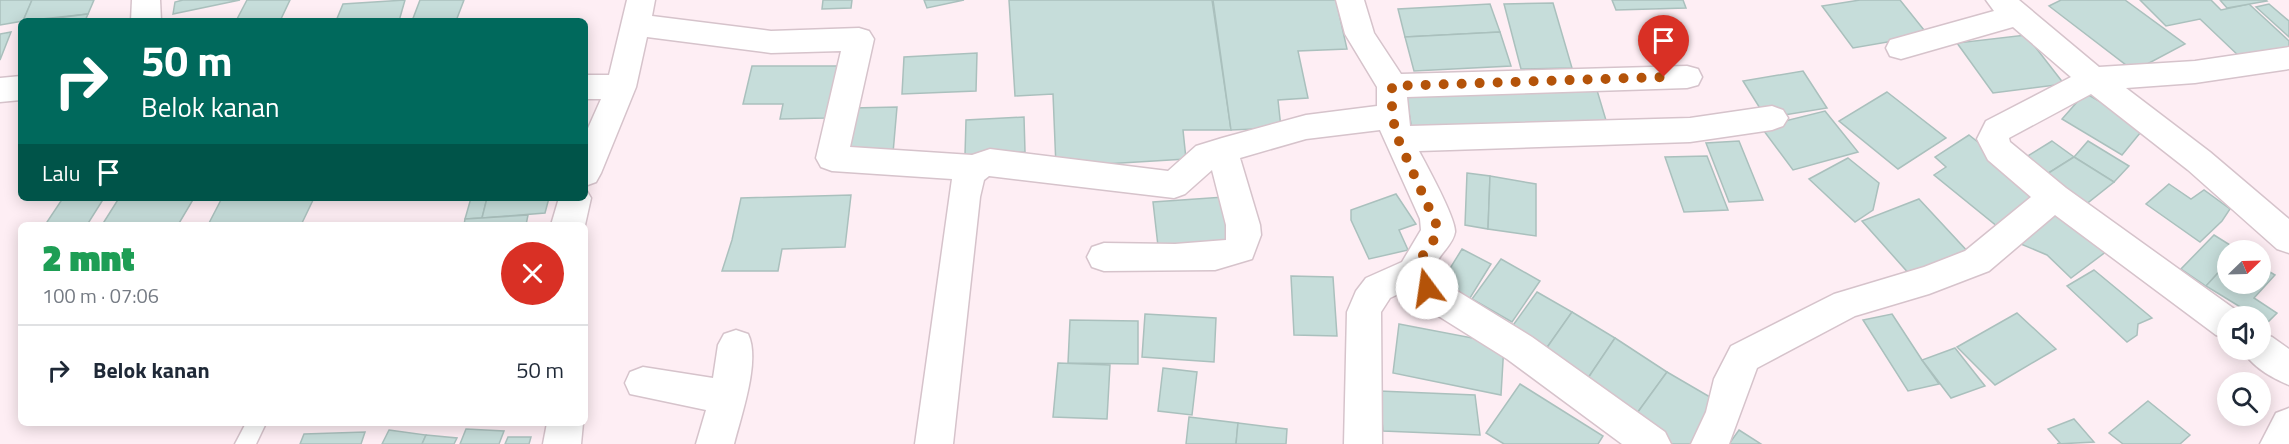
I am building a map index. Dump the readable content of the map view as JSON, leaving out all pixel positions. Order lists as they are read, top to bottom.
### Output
{
  "north": "top right",
  "page": {
    "turn": ["50 m", "Belok kanan"],
    "then": "Lalu",
    "heading": ["2 mnt", "100 m · 07:06"],
    "list": [
      {
        "name": "Belok kanan",
        "value": "50 m"
      }
    ]
  }
}
